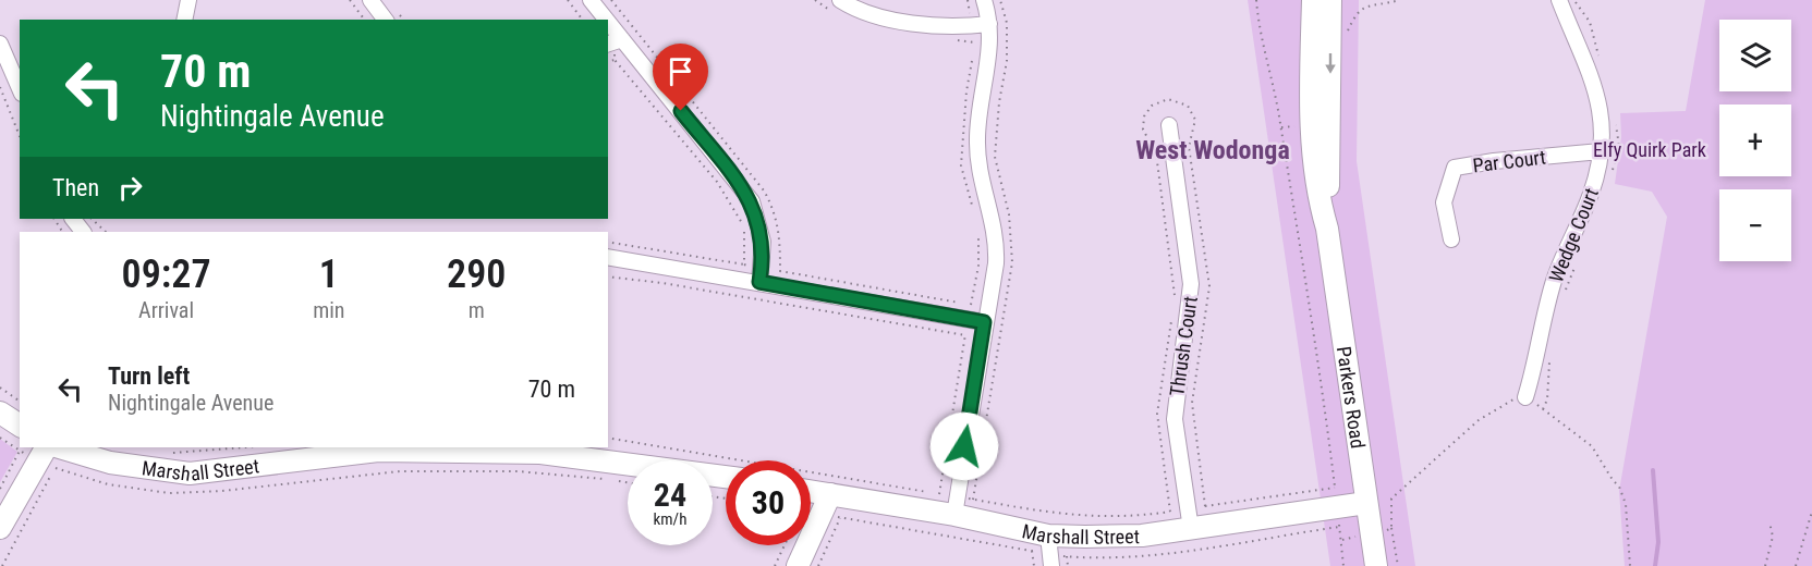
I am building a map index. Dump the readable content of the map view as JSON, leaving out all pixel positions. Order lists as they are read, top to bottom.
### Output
{
  "streets": {
    "street": [
      "Par Court",
      "Wedge Court",
      "Thrush Court",
      "Parkers Road",
      "Marshall Street"
    ]
  },
  "crossings": [
    ["Par Court", "Wedge Court"],
    ["Thrush Court", "Marshall Street"],
    ["Parkers Road", "Marshall Street"]
  ],
  "districts": ["West Wodonga"],
  "parks": ["Elfy Quirk Park"],
  "page": {
    "map_buttons": ["+", "−"],
    "turn": ["70 m", "Nightingale Avenue"],
    "then": "Then",
    "eta": [
      "09:27",
      "Arrival",
      "1",
      "min",
      "290",
      "m"
    ],
    "list": [
      {
        "name": "Turn left",
        "note": "Nightingale Avenue",
        "value": "70 m"
      }
    ],
    "speed": "24 km/h",
    "limit": "30"
  }
}
